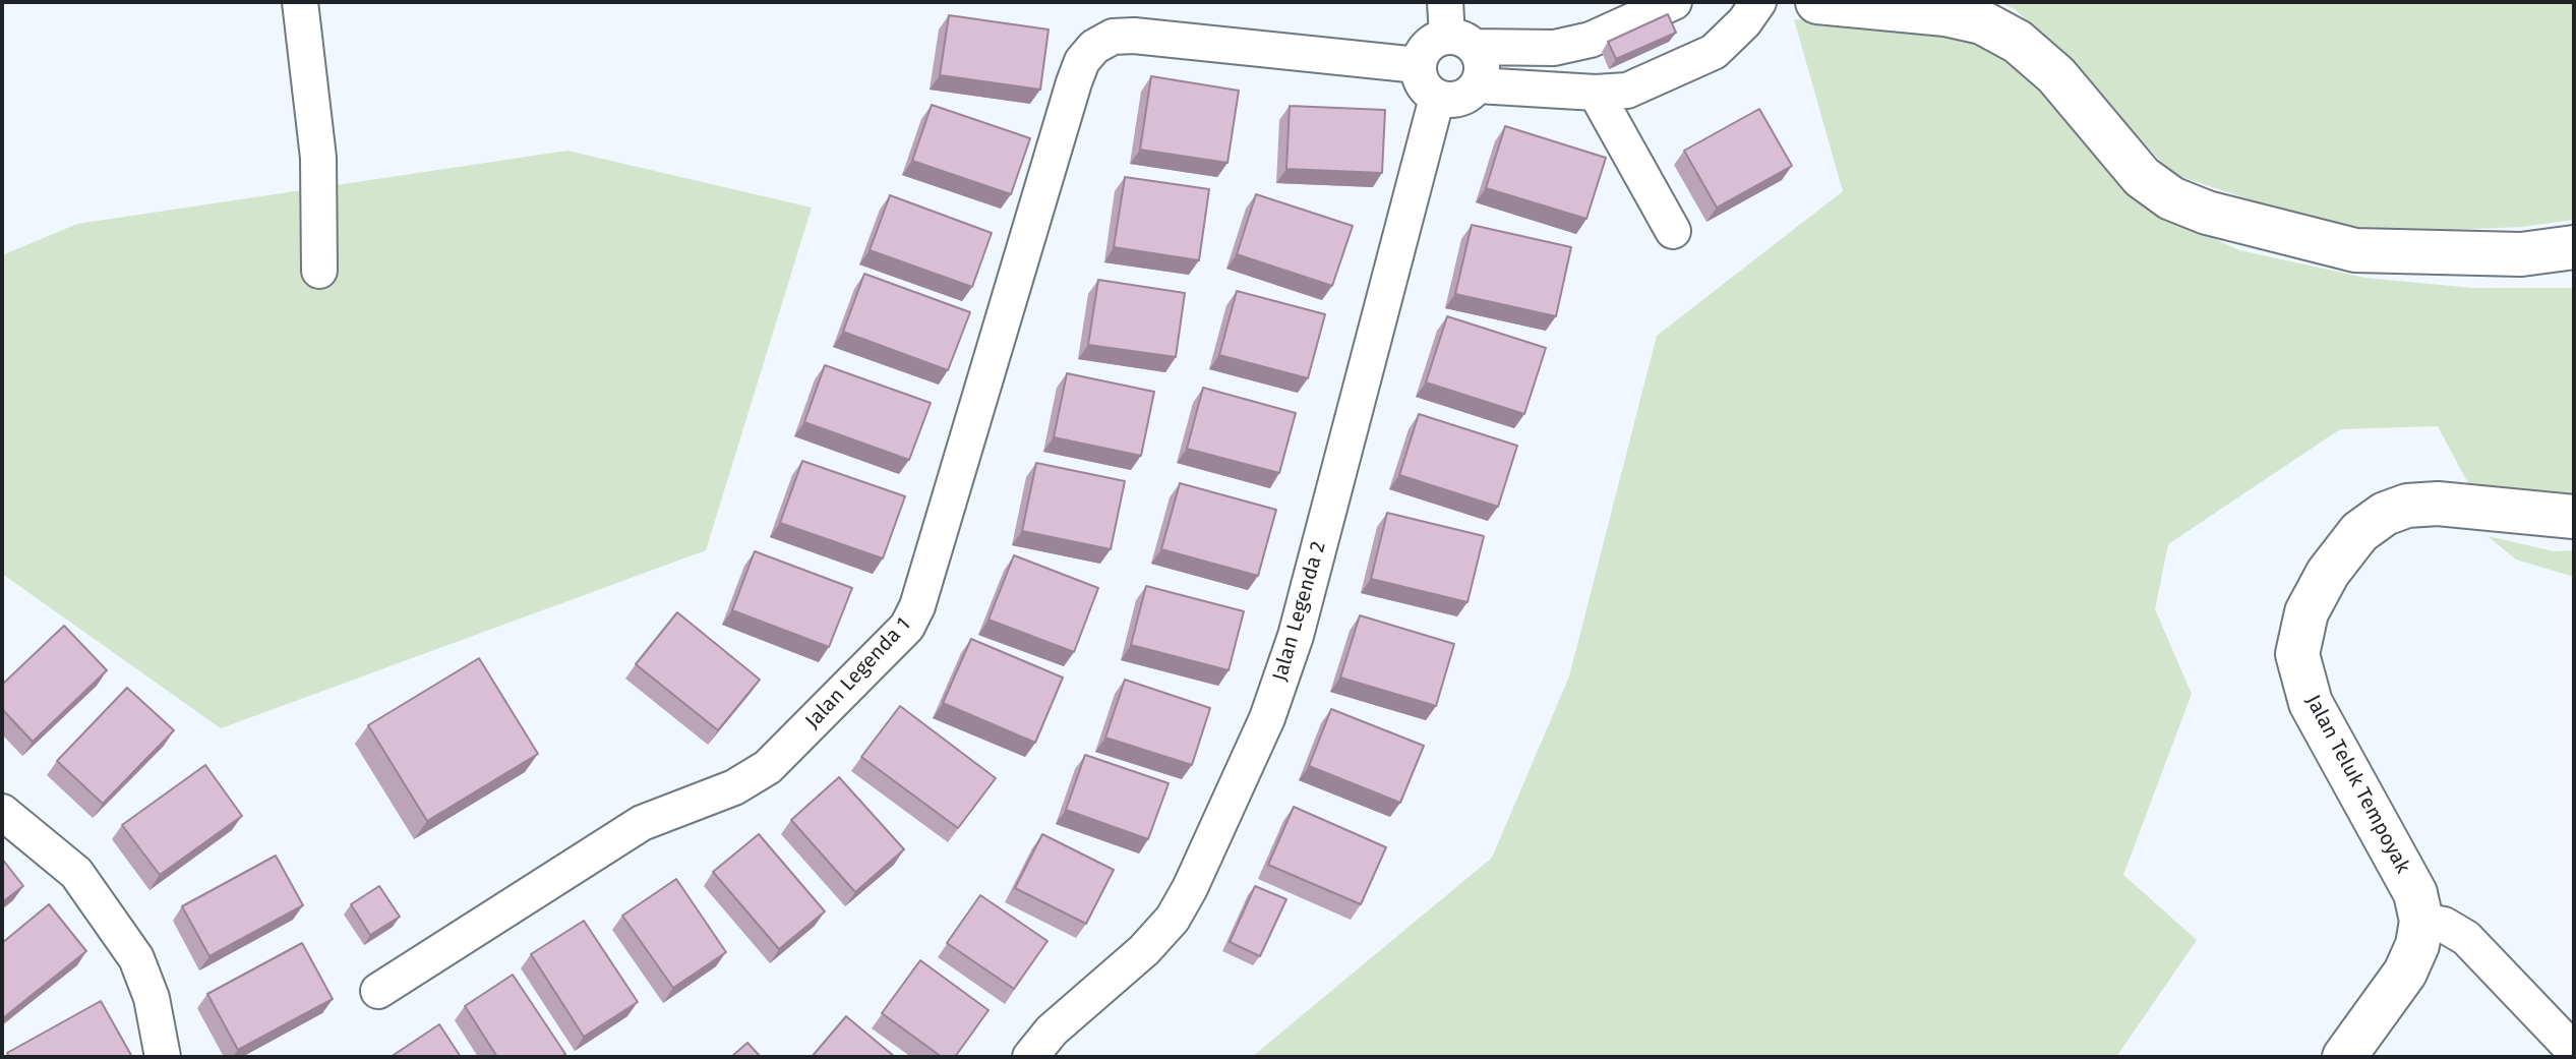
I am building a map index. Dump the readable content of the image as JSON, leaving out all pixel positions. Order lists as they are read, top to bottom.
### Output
{
  "streets": {
    "street": ["Jalan Legenda 2", "Jalan Legenda 1", "Jalan Teluk Tempoyak"]
  },
  "crossings": [
    ["Jalan Legenda 2", "Jalan Legenda 1"]
  ]
}
